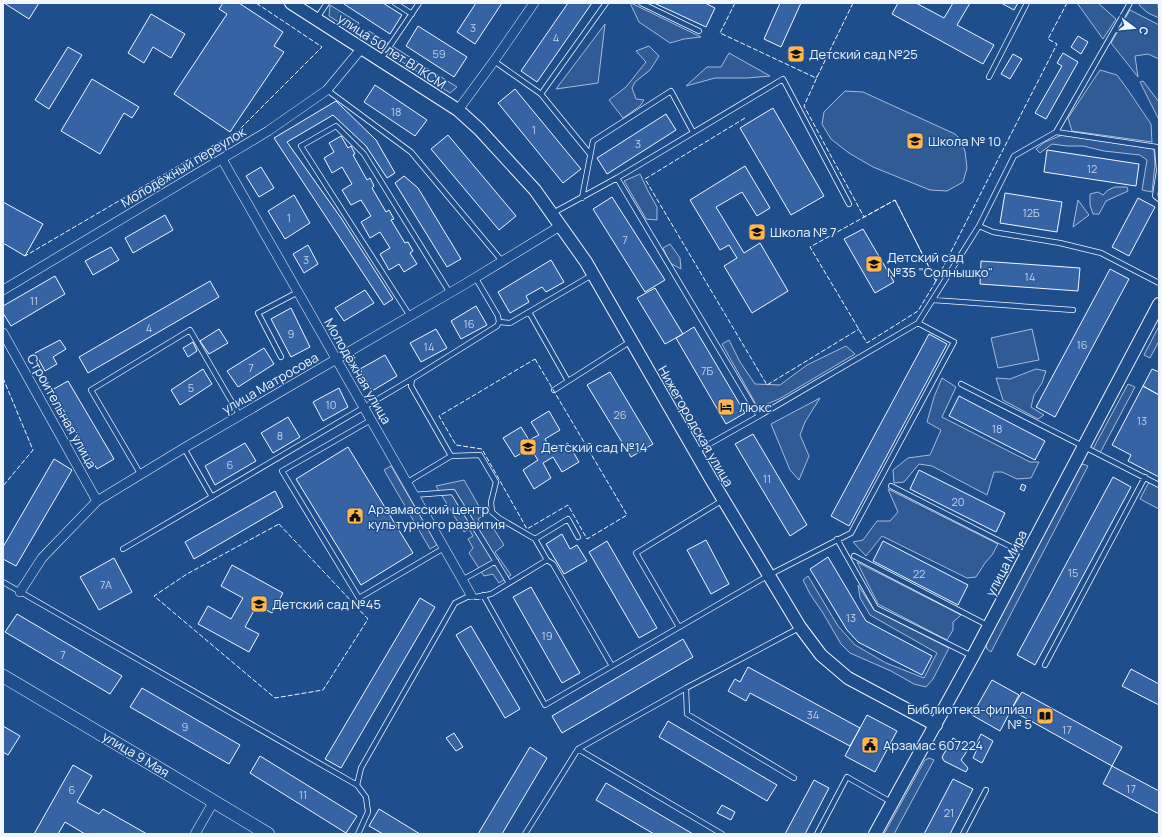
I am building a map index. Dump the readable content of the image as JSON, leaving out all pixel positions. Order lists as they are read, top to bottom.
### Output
{
  "streets": {
    "main road": ["улица 9 Мая"],
    "street": [
      "улица 50 лет ВЛКСМ",
      "Молодёжный переулок",
      "Молодёжная улица",
      "улица Матросова",
      "Строительная улица",
      "Нижегородская улица",
      "улица Мира"
    ]
  },
  "crossings": [
    ["улица 50 лет ВЛКСМ", "Молодёжный переулок"],
    ["улица 50 лет ВЛКСМ", "Нижегородская улица"],
    ["Молодёжный переулок", "Молодёжная улица"],
    ["Молодёжная улица", "улица Матросова"],
    ["улица Матросова", "Строительная улица"],
    ["улица Матросова", "Нижегородская улица"],
    ["Нижегородская улица", "улица Мира"]
  ],
  "places": {
    "school or university": [
      "Детский сад №25",
      "Школа № 10",
      "Школа № 7",
      "Детский сад №35 \"Солнышко\"",
      "Детский сад №14",
      "Детский сад №45"
    ],
    "hotel": ["Люкс"],
    "public building": ["Арзамасский центр культурного развития", "Арзамас 607224"],
    "library": ["Библиотека-филиал № 5"]
  },
  "house_numbers": [
    "3",
    "4",
    "59",
    "18",
    "1",
    "3",
    "12",
    "12Б",
    "1",
    "7",
    "3",
    "14",
    "11",
    "16",
    "4",
    "9",
    "16",
    "14",
    "7",
    "7Б",
    "5",
    "10",
    "26",
    "13",
    "18",
    "8",
    "6",
    "11",
    "20",
    "15",
    "22",
    "7А",
    "13",
    "19",
    "7",
    "34",
    "9",
    "17",
    "17",
    "6",
    "11",
    "21"
  ],
  "north": "right"
}
